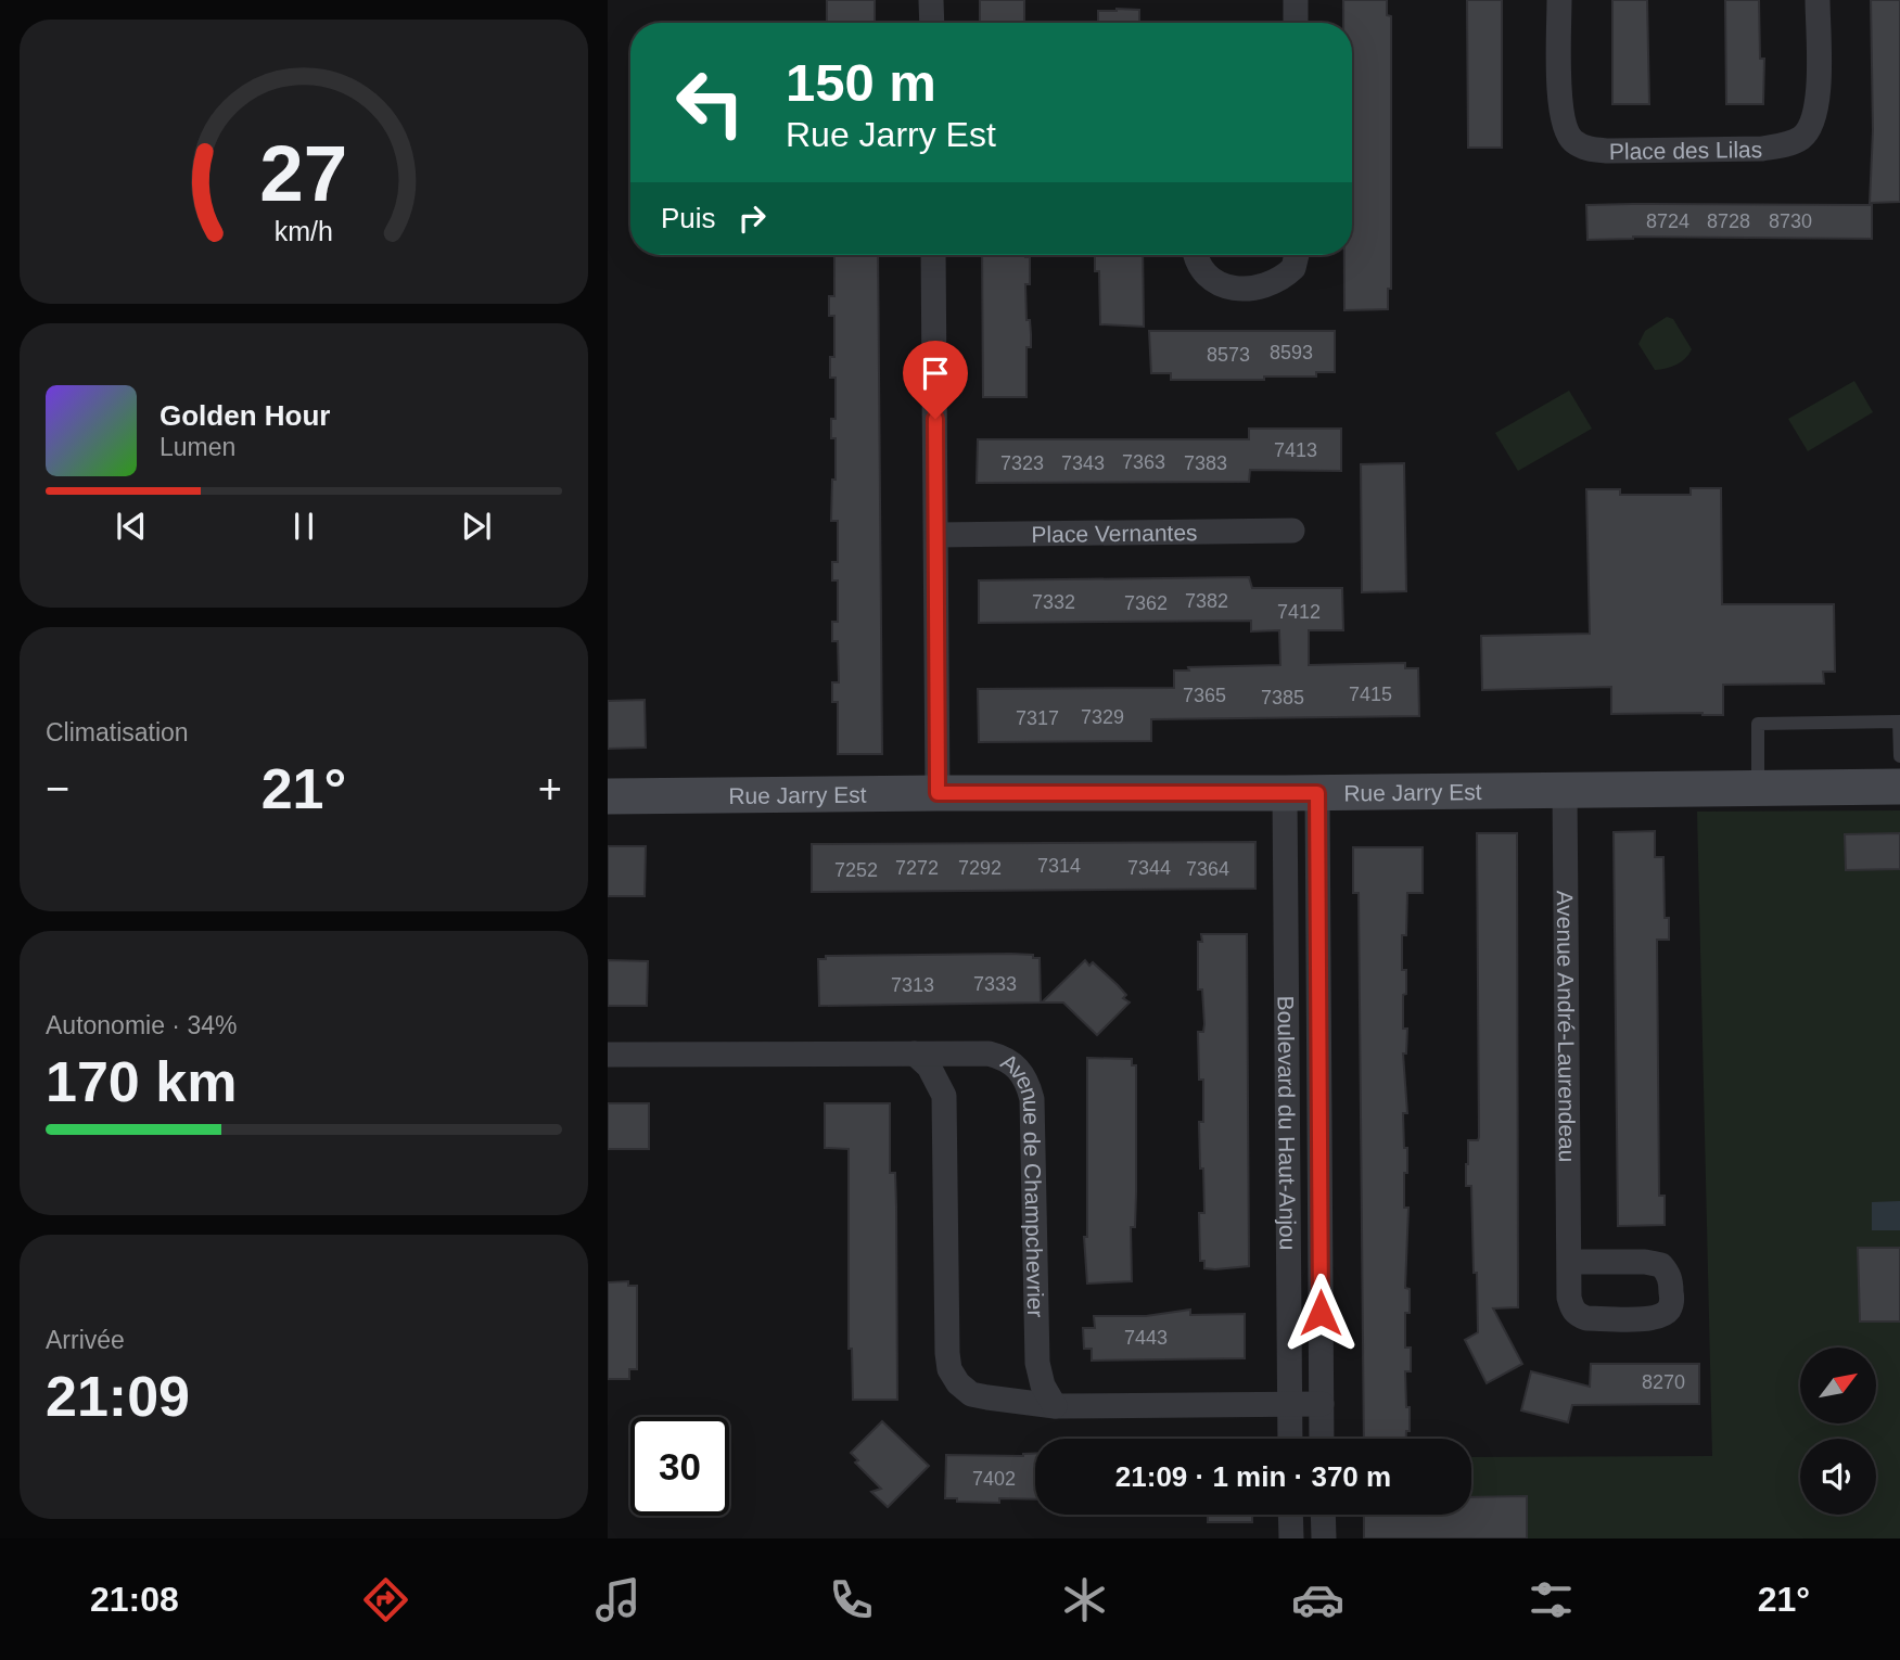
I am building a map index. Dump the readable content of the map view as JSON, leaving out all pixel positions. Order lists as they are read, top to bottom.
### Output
{
  "streets": {
    "street": [
      "Place des Lilas",
      "Place Vernantes",
      "Rue Jarry Est",
      "Avenue André-Laurendeau",
      "Boulevard du Haut-Anjou",
      "Avenue de Champchevrier"
    ]
  },
  "crossings": [
    ["Rue Jarry Est", "Avenue André-Laurendeau"],
    ["Rue Jarry Est", "Boulevard du Haut-Anjou"]
  ],
  "house_numbers": [
    "8724",
    "8728",
    "8730",
    "8593",
    "8573",
    "7413",
    "7363",
    "7323",
    "7343",
    "7383",
    "7382",
    "7332",
    "7362",
    "7412",
    "7415",
    "7365",
    "7385",
    "7329",
    "7317",
    "7314",
    "7272",
    "7292",
    "7344",
    "7364",
    "7252",
    "7333",
    "7313",
    "7443",
    "8270",
    "7402"
  ],
  "north": "top right",
  "page": {
    "turn": ["150 m", "Rue Jarry Est"],
    "then": "Puis",
    "song": ["Golden Hour", "Lumen"],
    "tile": [
      "Climatisation",
      ["Autonomie · 34%", "170 km"],
      ["Arrivée", "21:09"]
    ],
    "heat": ["−", "21°", "+"],
    "limit": "30",
    "trip": "21:09 · 1 min · 370 m",
    "tabs": ["21:08", "21°"],
    "gauge": ["27", "km/h"]
  }
}
